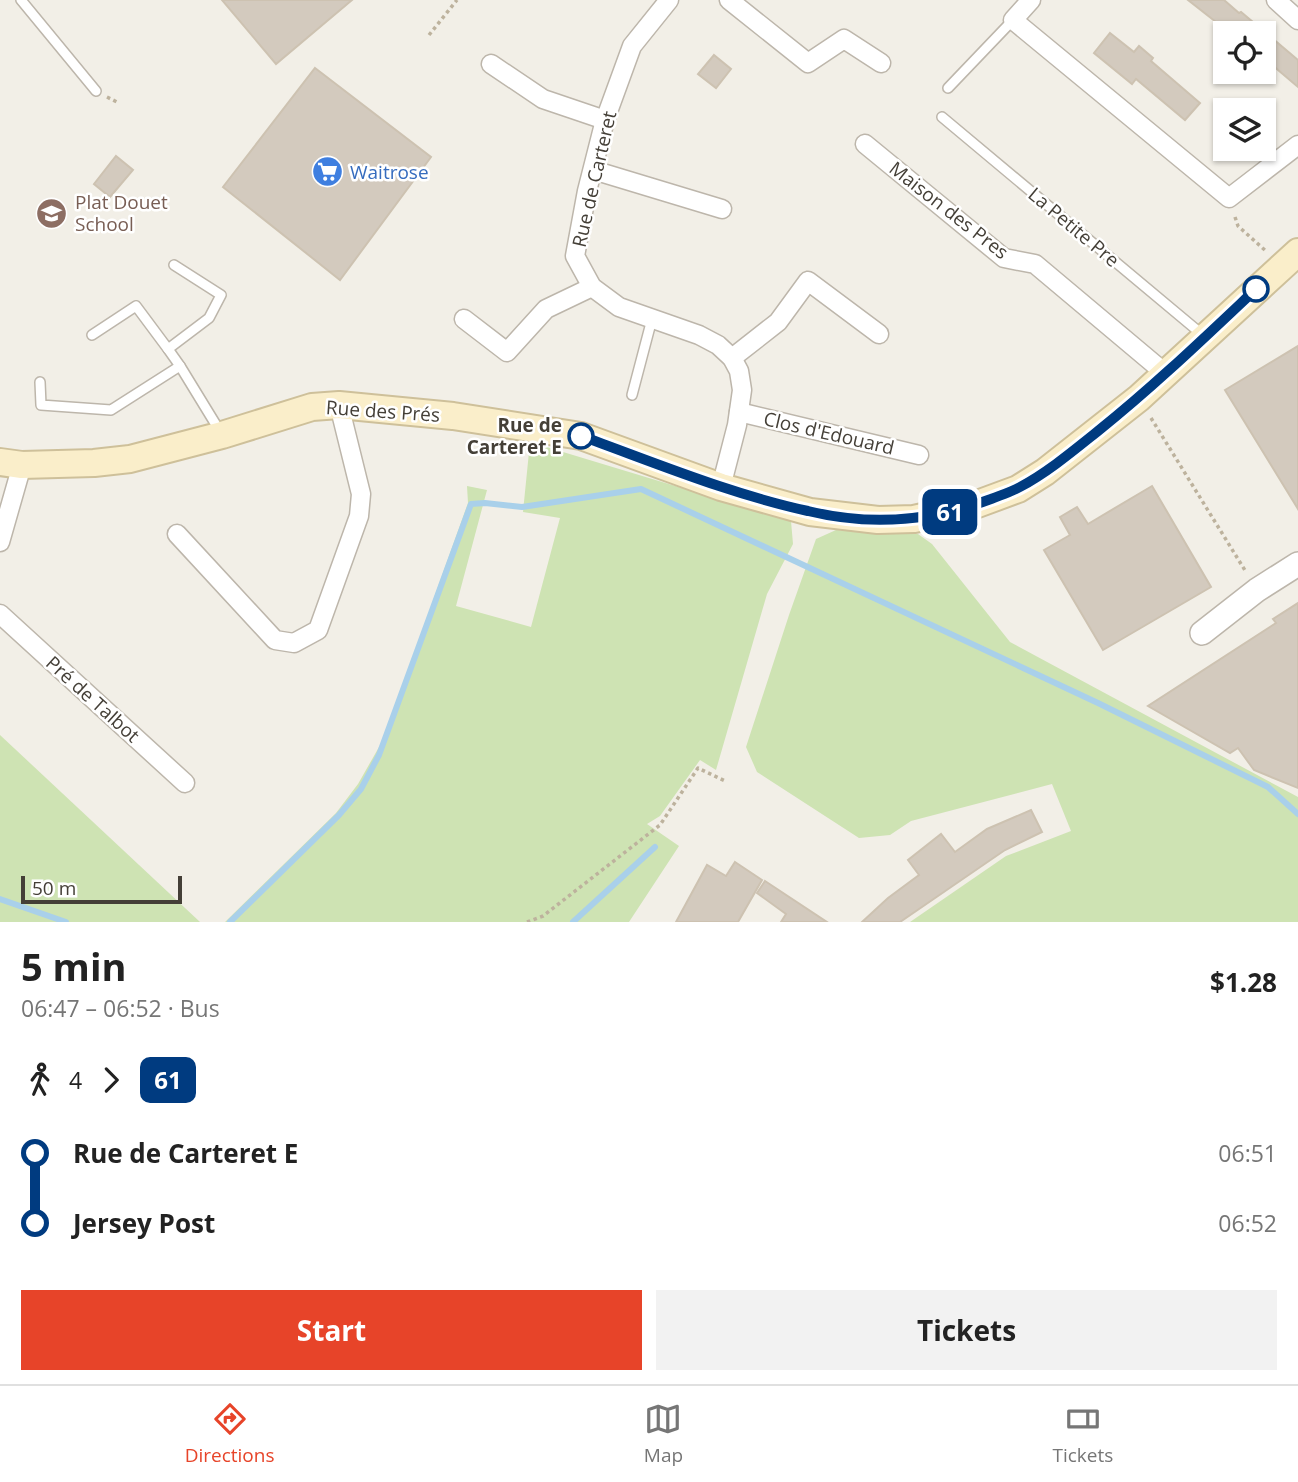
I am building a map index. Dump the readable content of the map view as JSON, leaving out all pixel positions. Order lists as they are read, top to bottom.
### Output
{
  "streets": {
    "main road": ["Rue des Prés"],
    "street": [
      "Rue de Carteret",
      "Maison des Pres",
      "Clos d'Edouard",
      "Pré de Talbot"
    ],
    "lane": ["La Petite Pre"]
  },
  "crossings": [
    ["Maison des Pres", "Rue des Prés"],
    ["La Petite Pre", "Rue des Prés"]
  ],
  "places": {
    "supermarket": ["Waitrose"],
    "school or university": ["Plat Douet School"],
    "other": ["Rue de Carteret E"]
  },
  "lines": ["bus line 61"],
  "scale_bar": "50 m",
  "page": {
    "on_map": "61",
    "scale": "50 m",
    "heading": ["5 min", "06:47 – 06:52 · Bus", "$1.28"],
    "legs": ["4", "61"],
    "list": [
      {
        "name": "Rue de Carteret E",
        "value": "06:51"
      },
      {
        "name": "Jersey Post",
        "value": "06:52"
      }
    ],
    "buttons": ["Start", "Tickets"],
    "tabs": ["Directions", "Map", "Tickets"]
  }
}
